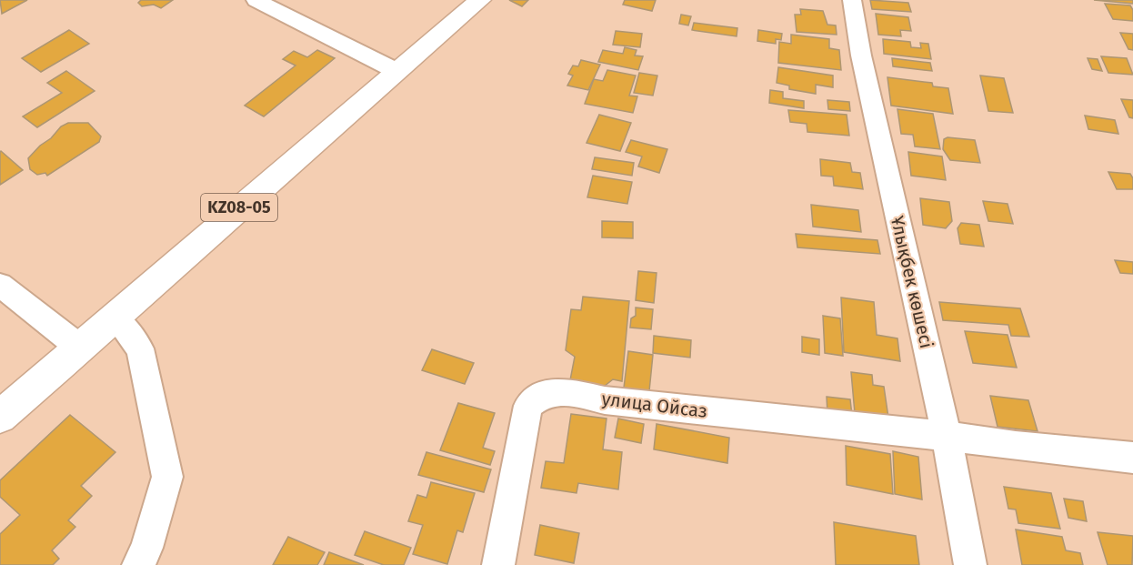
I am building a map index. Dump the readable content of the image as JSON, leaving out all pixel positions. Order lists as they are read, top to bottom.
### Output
{
  "streets": {
    "main road": ["KZ08-05"],
    "street": ["Ұлықбек көшесі", "улица Ойсаз"]
  },
  "crossings": [
    ["Ұлықбек көшесі", "улица Ойсаз"]
  ]
}
